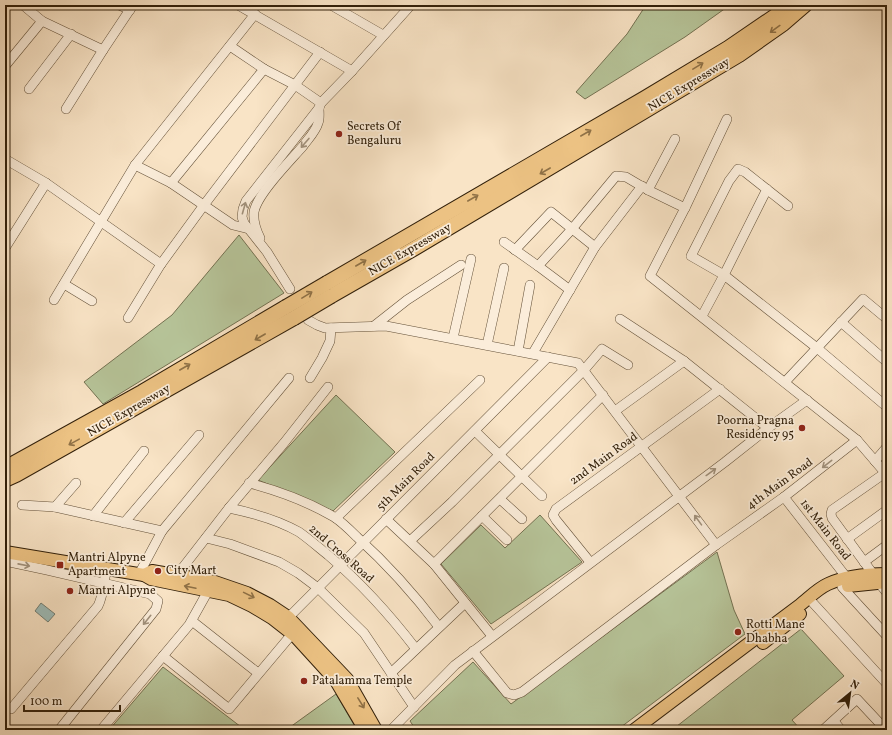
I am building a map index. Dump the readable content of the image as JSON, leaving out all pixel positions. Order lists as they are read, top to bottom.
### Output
{
  "streets": {
    "highway": ["NICE Expressway"],
    "street": [
      "2nd Main Road",
      "5th Main Road",
      "4th Main Road",
      "1st Main Road",
      "2nd Cross Road"
    ]
  },
  "crossings": [
    ["5th Main Road", "2nd Cross Road"],
    ["4th Main Road", "1st Main Road"]
  ],
  "places": {
    "other": [
      "Secrets Of Bengaluru",
      "Poorna Pragna Residency 95",
      "City Mart",
      "Mantri Alpyne",
      "Rotti Mane Dhabha",
      "Patalamma Temple"
    ],
    "transit": ["Mantri Alpyne Apartment"]
  },
  "scale_bar": "100 m",
  "north": "top right"
}
